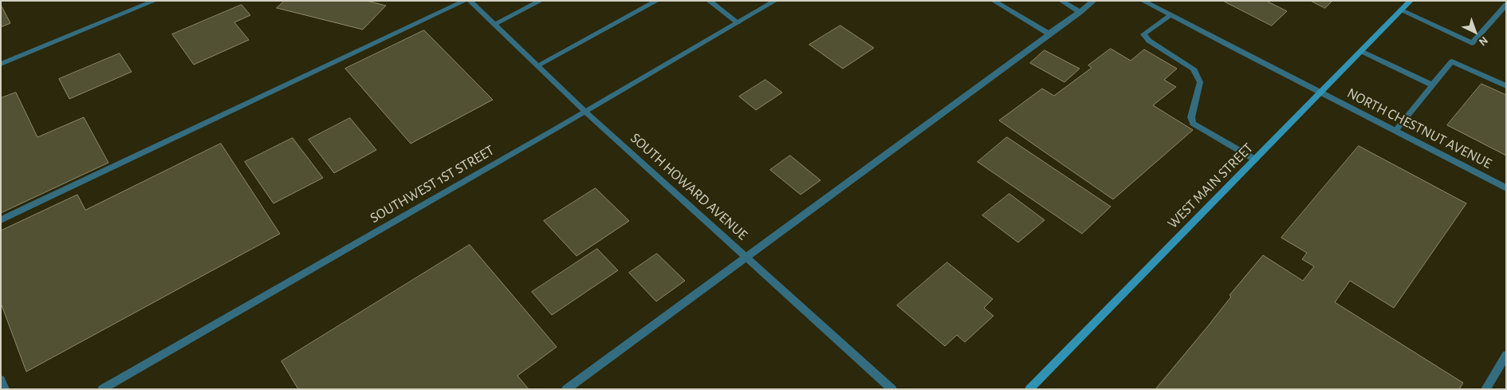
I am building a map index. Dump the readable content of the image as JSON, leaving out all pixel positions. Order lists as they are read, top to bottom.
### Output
{
  "streets": {
    "main road": ["WEST MAIN STREET"],
    "street": ["NORTH CHESTNUT AVENUE", "SOUTHWEST 1ST STREET", "SOUTH HOWARD AVENUE"]
  },
  "crossings": [
    ["NORTH CHESTNUT AVENUE", "WEST MAIN STREET"],
    ["SOUTHWEST 1ST STREET", "SOUTH HOWARD AVENUE"]
  ],
  "north": "bottom right"
}
